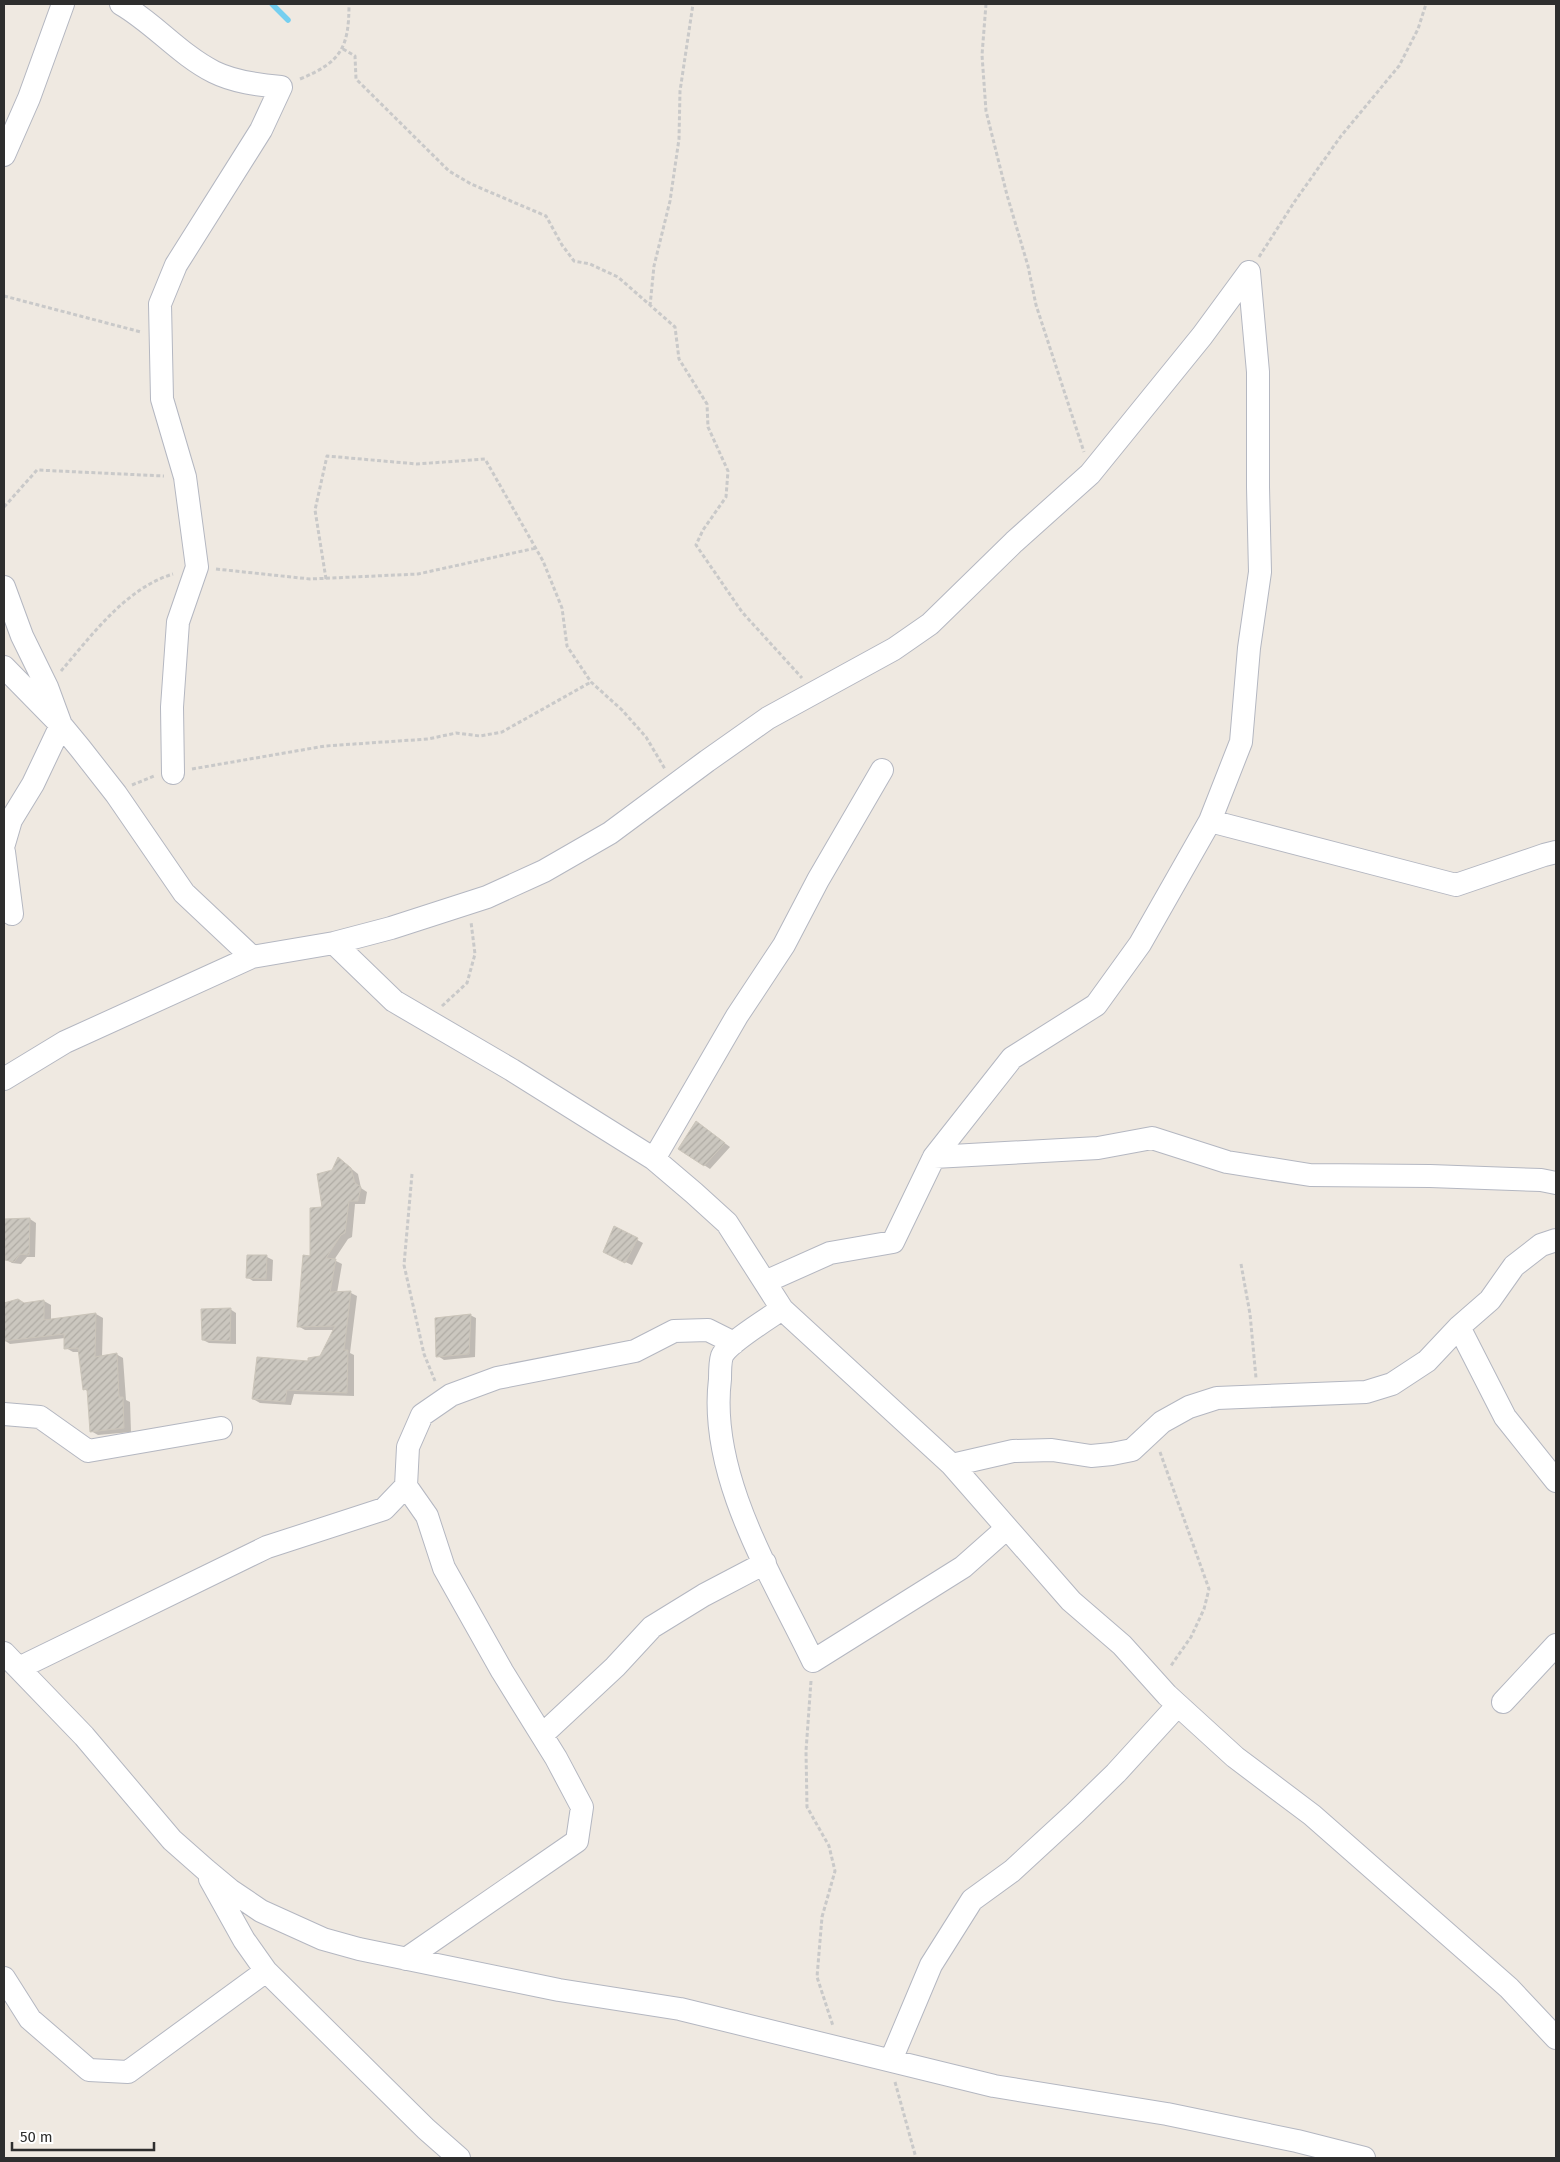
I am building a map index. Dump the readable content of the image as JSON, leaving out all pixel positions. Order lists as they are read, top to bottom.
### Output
{
  "scale_bar": "50 m"
}
